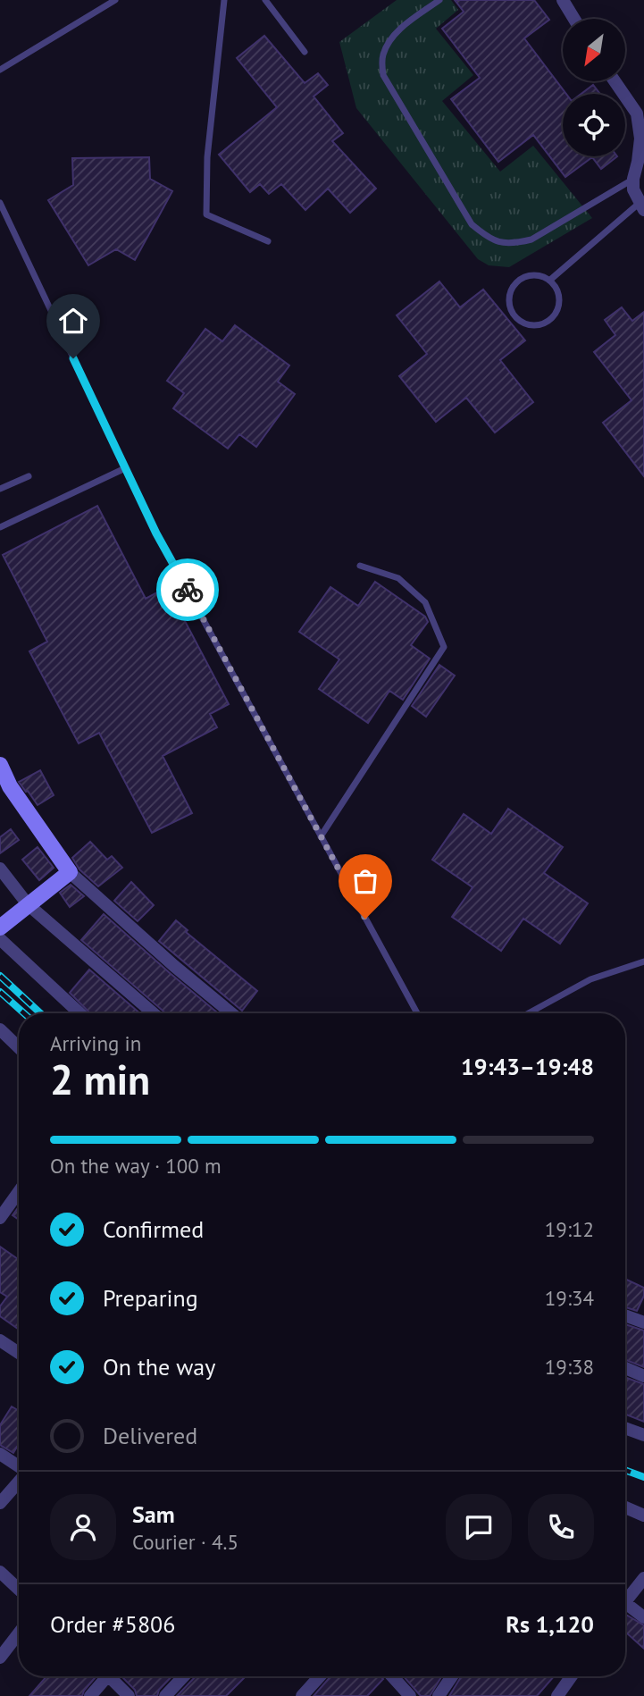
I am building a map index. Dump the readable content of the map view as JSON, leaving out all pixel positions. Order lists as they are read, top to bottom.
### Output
{
  "north": "bottom left",
  "page": {
    "heading": ["2 min", "Arriving in", "19:43–19:48"],
    "panel": [
      "Sam",
      "Courier · 4.5",
      "Order #5806",
      "Rs 1,120"
    ],
    "bar": "On the way · 100 m",
    "list": [
      ["Confirmed", "19:12"],
      ["Preparing", "19:34"],
      ["On the way", "19:38"],
      "Delivered"
    ]
  }
}
